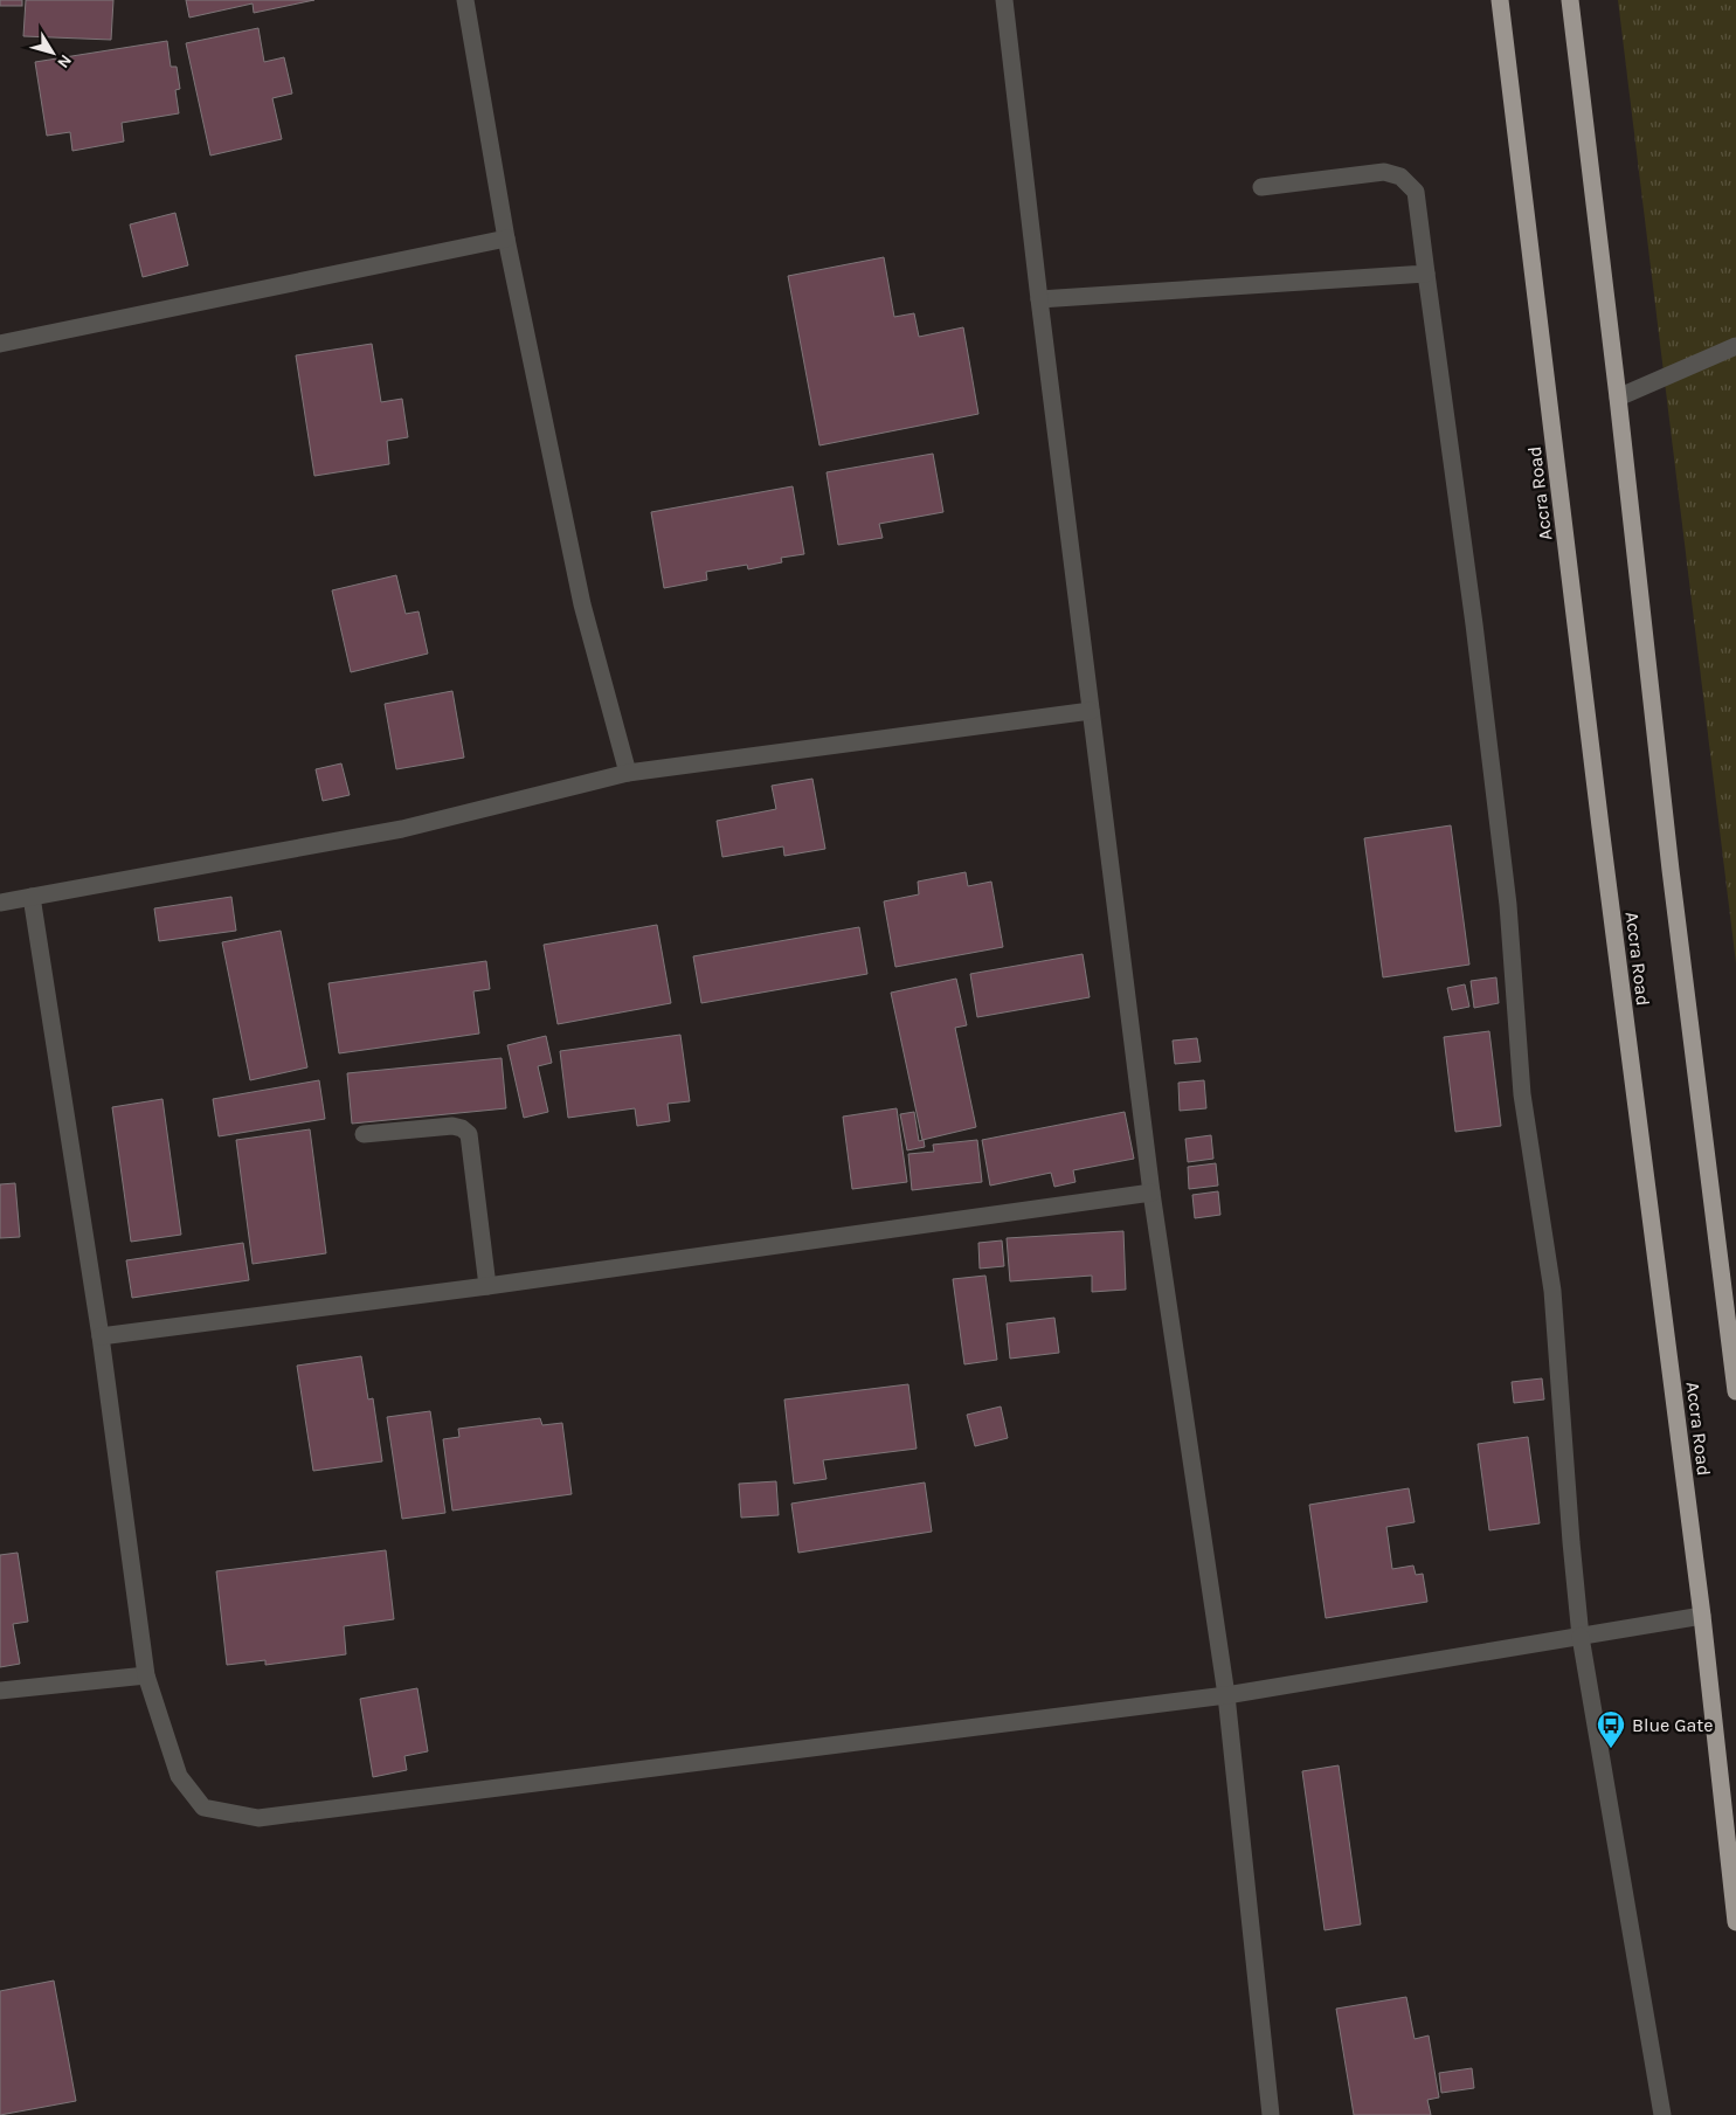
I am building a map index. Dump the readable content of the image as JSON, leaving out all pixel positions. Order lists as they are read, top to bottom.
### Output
{
  "streets": {
    "highway": ["Accra Road"]
  },
  "places": {
    "bus stop": ["Blue Gate"]
  },
  "north": "bottom right"
}
